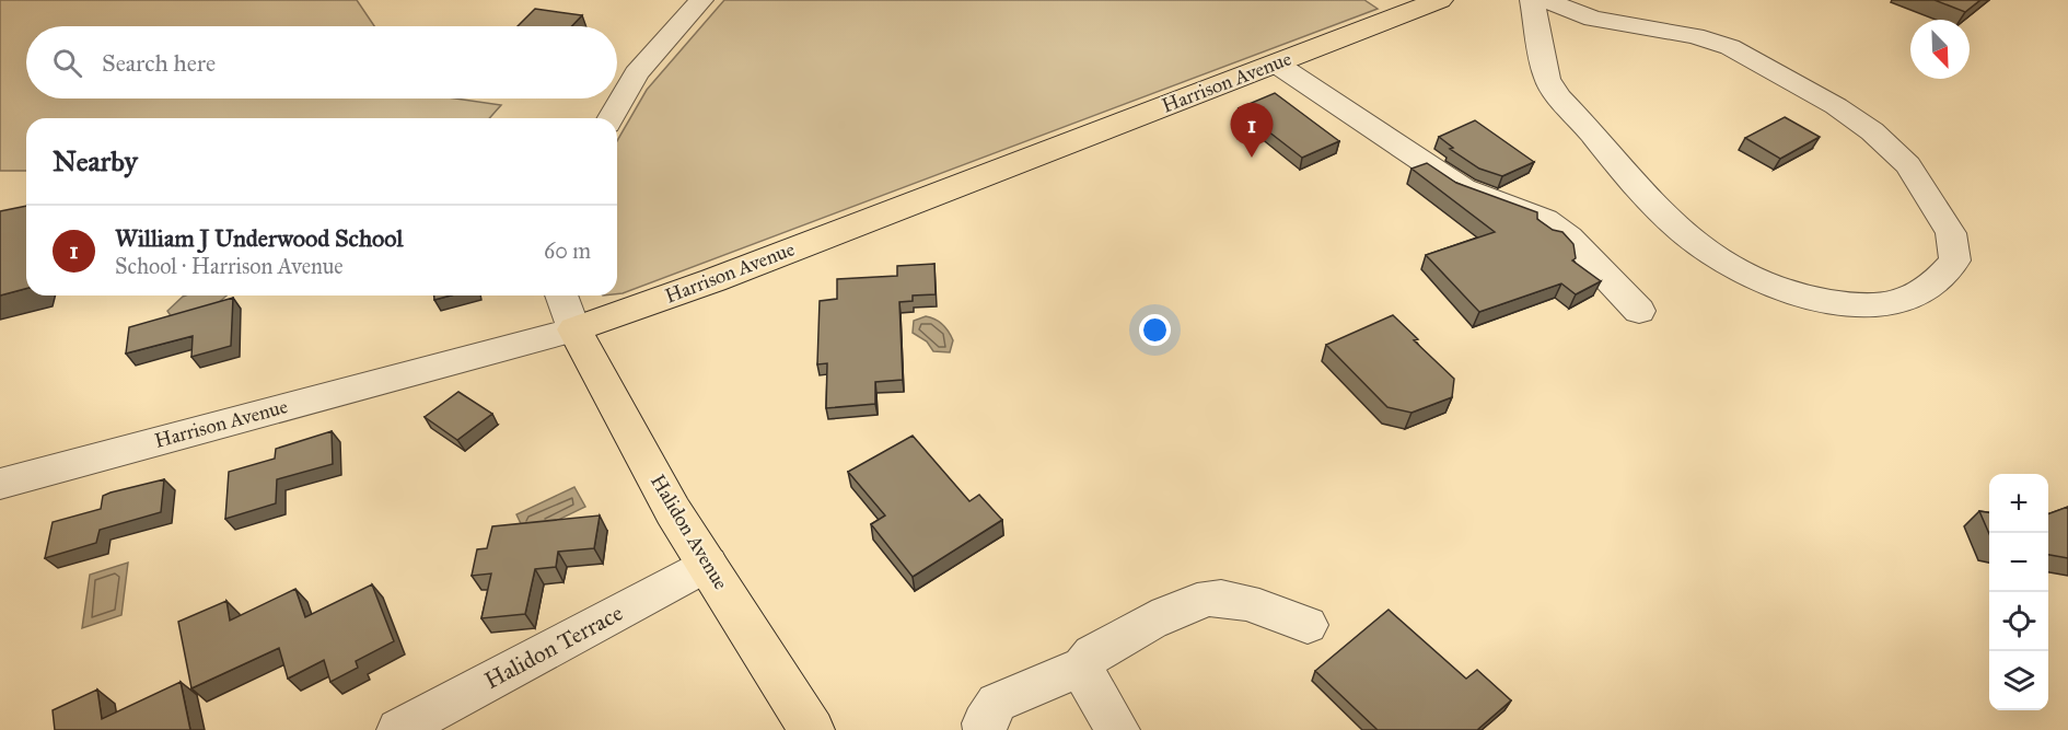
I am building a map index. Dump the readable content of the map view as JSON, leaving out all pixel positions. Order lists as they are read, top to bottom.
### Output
{
  "streets": {
    "main road": ["Harrison Avenue", "Halidon Avenue"],
    "street": ["Halidon Terrace"]
  },
  "crossings": [
    ["Harrison Avenue", "Halidon Avenue"],
    ["Halidon Avenue", "Halidon Terrace"]
  ],
  "north": "bottom right",
  "page": {
    "search": "Search here",
    "pins": "1",
    "heading": "Nearby",
    "list": [
      {
        "mark": "1",
        "name": "William J Underwood School",
        "note": "School · Harrison Avenue",
        "value": "60 m"
      }
    ],
    "map_buttons": ["+", "−"]
  }
}
